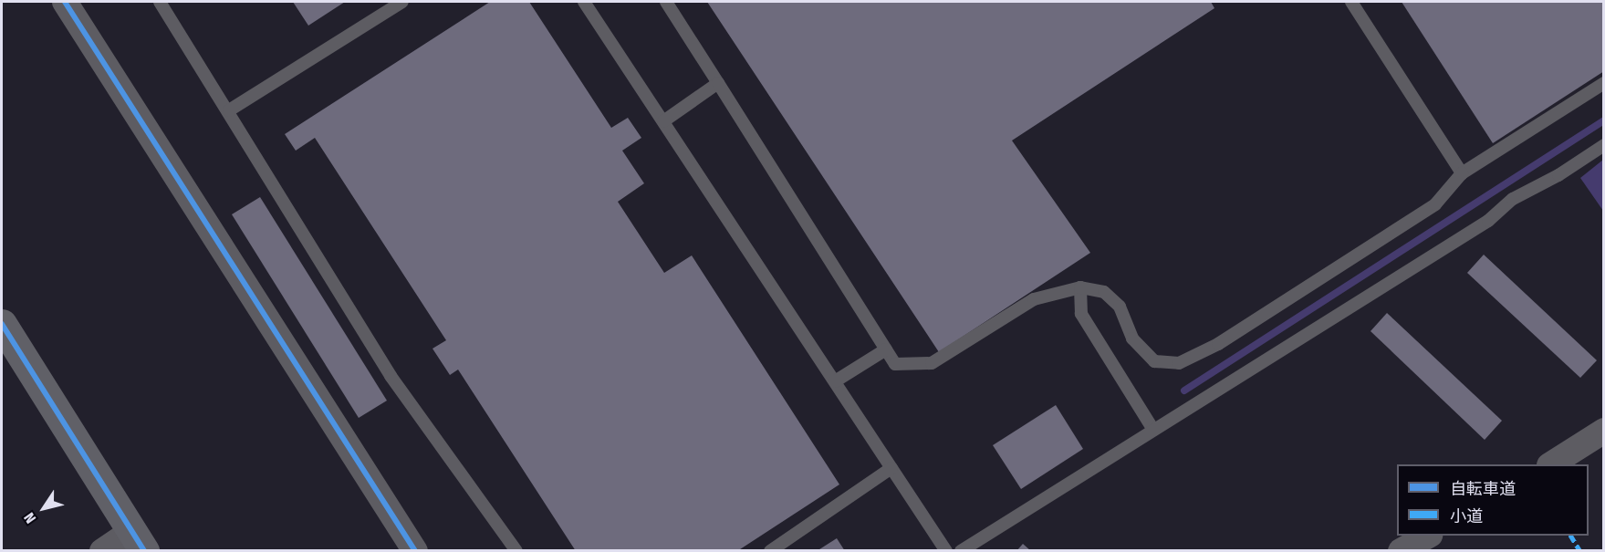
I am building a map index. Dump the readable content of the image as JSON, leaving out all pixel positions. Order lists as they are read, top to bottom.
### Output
{
  "legend": ["自転車道", "小道"],
  "north": "bottom left"
}
